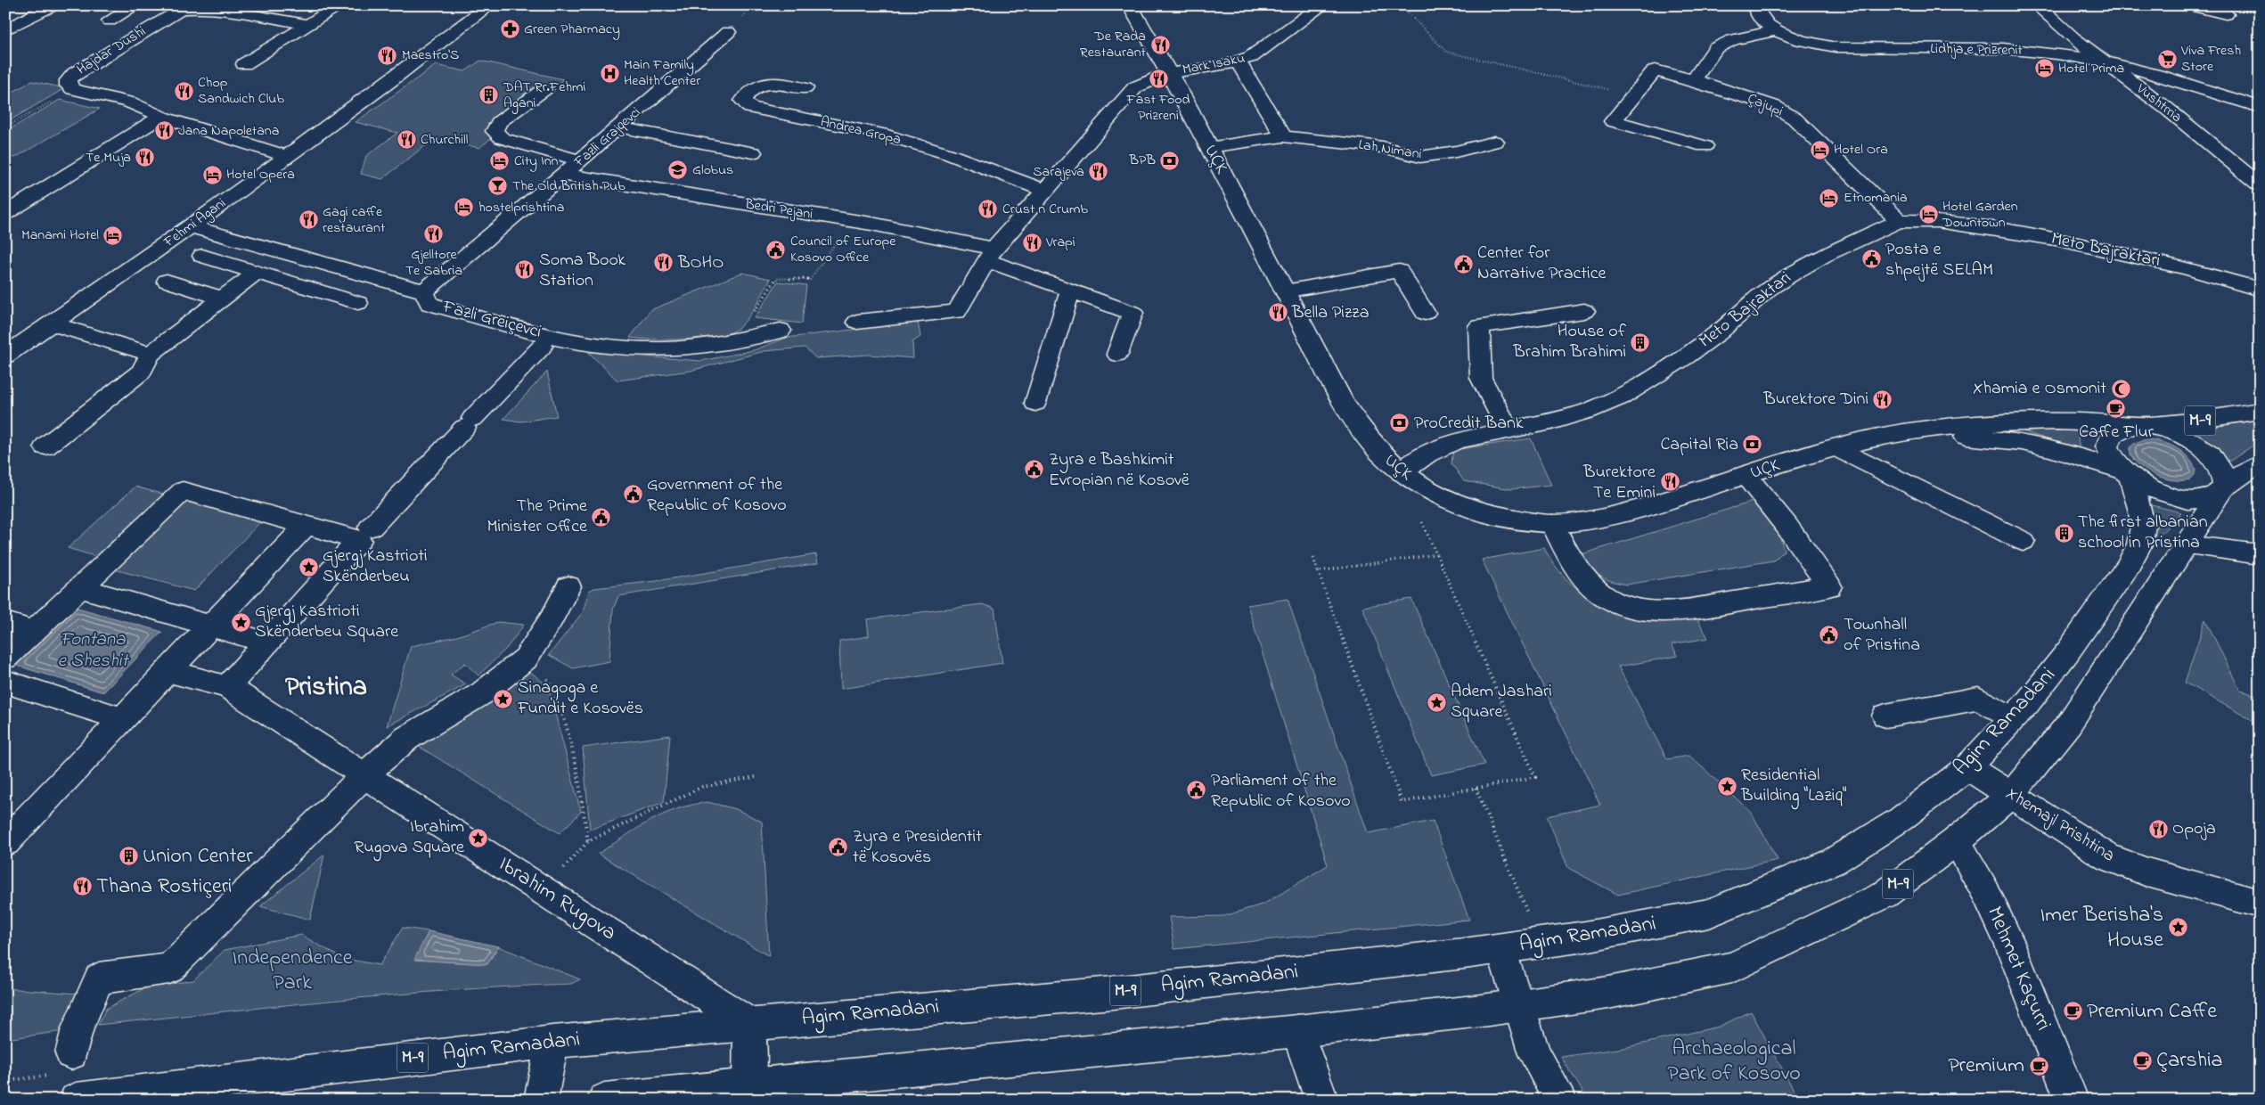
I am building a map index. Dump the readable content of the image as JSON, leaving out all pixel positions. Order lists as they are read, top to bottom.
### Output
{
  "streets": {
    "street": [
      "Lidhja e Prizrenit",
      "Hajdar Dushi",
      "Mark Isaku",
      "Vushtrria",
      "Çajupi",
      "Andrea Gropa",
      "Fazli Grajqevci",
      "Lah Nimani",
      "UÇK",
      "Bedri Pejani",
      "Fehmi Agani",
      "Meto Bajraktari",
      "Fazli Greiçevci",
      "M-9",
      "Agim Ramadani",
      "Xhemajl Prishtina",
      "Ibrahim Rugova",
      "Mehmet Kaçurri"
    ]
  },
  "crossings": [
    ["Lidhja e Prizrenit", "Vushtrria"],
    ["Hajdar Dushi", "Fehmi Agani"],
    ["Mark Isaku", "UÇK"],
    ["Çajupi", "Meto Bajraktari"],
    ["Fazli Grajqevci", "Bedri Pejani"],
    ["Fazli Grajqevci", "Fazli Greiçevci"],
    ["Lah Nimani", "UÇK"],
    ["UÇK", "Meto Bajraktari"],
    ["UÇK", "M-9"],
    ["UÇK", "Agim Ramadani"],
    ["Fehmi Agani", "Fazli Greiçevci"],
    ["M-9", "Agim Ramadani"],
    ["M-9", "Xhemajl Prishtina"],
    ["M-9", "Mehmet Kaçurri"],
    ["Agim Ramadani", "Xhemajl Prishtina"],
    ["Agim Ramadani", "Ibrahim Rugova"]
  ],
  "districts": ["Pristina"],
  "water": ["Fontana e Sheshit"],
  "parks": ["Independence Park", "Archaeological Park of Kosovo"],
  "places": {
    "pharmacy": ["Green Pharmacy"],
    "restaurant": [
      "De Rada Restaurant",
      "Maestro'S",
      "Fast Food Prizreni",
      "Chop Sandwich Club",
      "Jana Napoletana",
      "Churchill",
      "Te Muja",
      "Sarajeva",
      "Crust n Crumb",
      "Gagi caffe restaurant",
      "Gjelltore Te Sabria",
      "Vrapi",
      "BOHO",
      "Soma Book Station",
      "Bella Pizza",
      "Burektore Dini",
      "Burektore Te Emini",
      "Opoja",
      "Thana Rostiçeri"
    ],
    "supermarket": ["Viva Fresh Store"],
    "hotel": [
      "Hotel Prima",
      "Hotel Ora",
      "City Inn",
      "Hotel Opera",
      "Etnomania",
      "hostelprishtina",
      "Hotel Garden Downtown",
      "Manami Hotel"
    ],
    "hospital": ["Main Family Health Center"],
    "building": [
      "DAT Rr.Fehmi Agani",
      "House of Brahim Brahimi",
      "The first albanian school in Pristina",
      "Union Center"
    ],
    "bank": ["BPB", "ProCredit Bank", "Capital Ria"],
    "school or university": ["Globus"],
    "bar": ["The Old British Pub"],
    "public building": [
      "Council of Europe Kosovo Office",
      "Posta e shpejtë SELAM",
      "Center for Narrative Practice",
      "Zyra e Bashkimit Evropian në Kosovë",
      "Government of the Republic of Kosovo",
      "The Prime Minister Office",
      "Townhall of Pristina",
      "Parliament of the Republic of Kosovo",
      "Zyra e Presidentit të Kosovës"
    ],
    "mosque": ["Xhamia e Osmonit"],
    "cafe": [
      "Caffe Flur",
      "Premium Caffe",
      "Çarshia",
      "Premium"
    ],
    "place": [
      "Gjergj Kastrioti Skënderbeu",
      "Gjergj Kastrioti Skënderbeu Square",
      "Sinagoga e Fundit e Kosovës",
      "Adem Jashari Square",
      "Residential Building \"Laziq\"",
      "Ibrahim Rugova Square",
      "Imer Berisha's House"
    ]
  }
}
